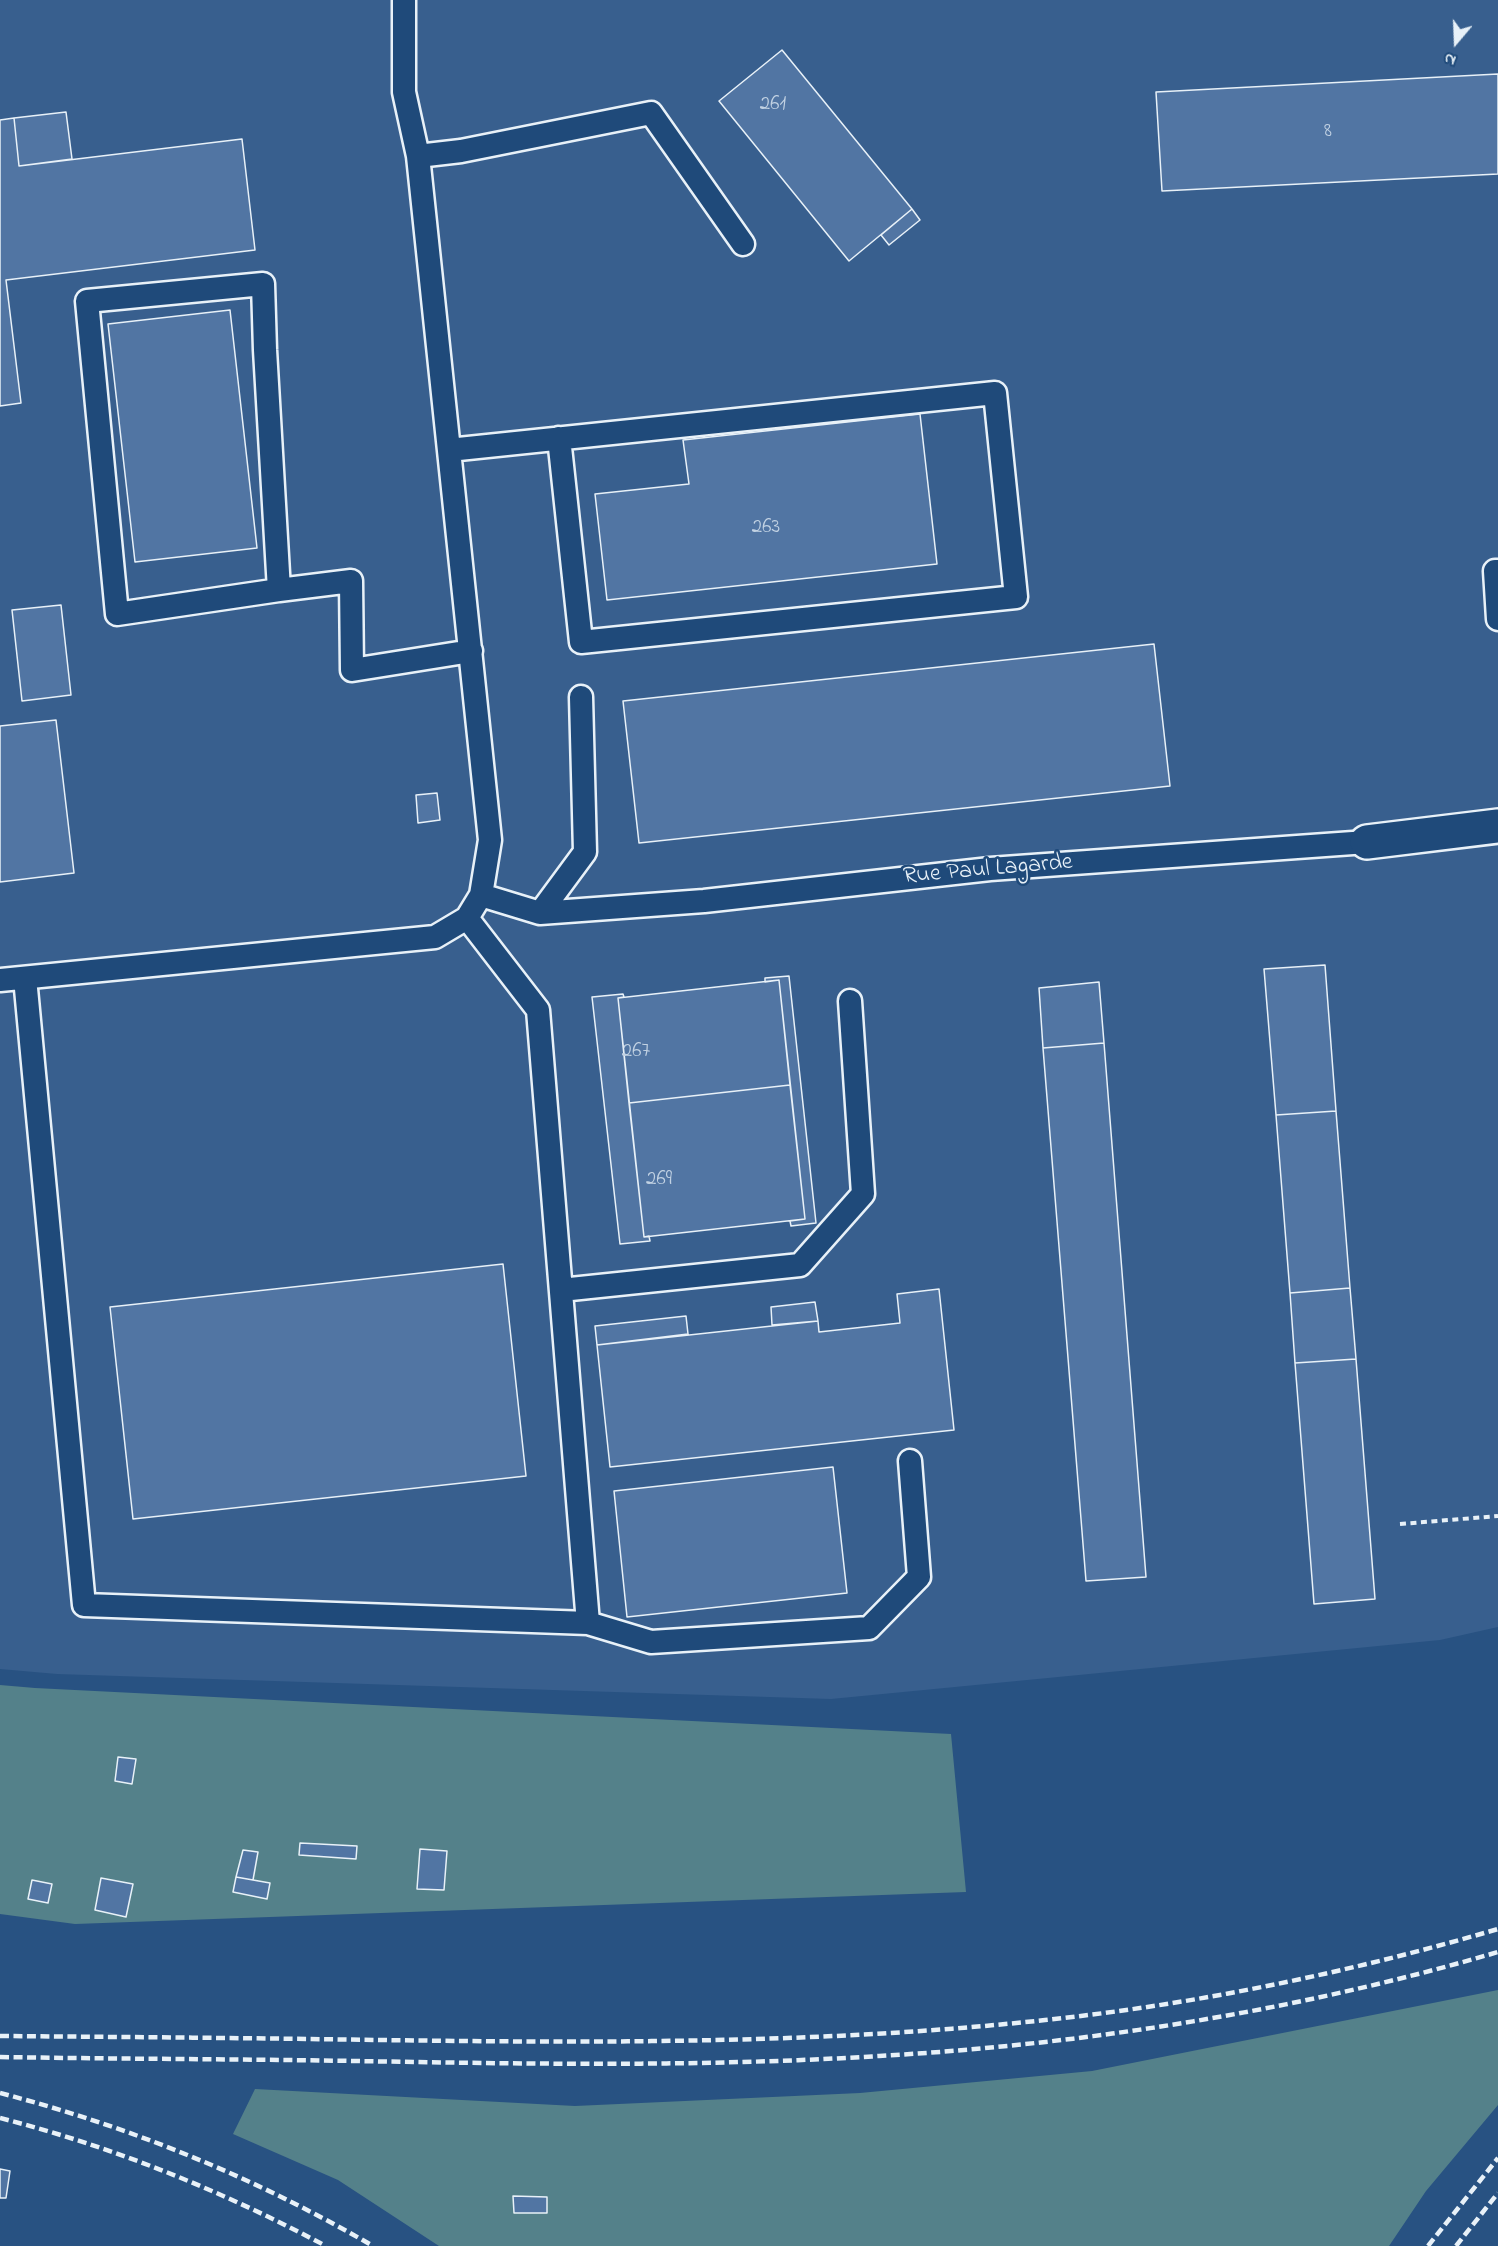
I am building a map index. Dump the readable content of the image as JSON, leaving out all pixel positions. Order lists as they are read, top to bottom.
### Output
{
  "streets": {
    "street": ["Rue Paul Lagarde"]
  },
  "house_numbers": [
    "261",
    "8",
    "263",
    "267",
    "269"
  ],
  "north": "bottom"
}
